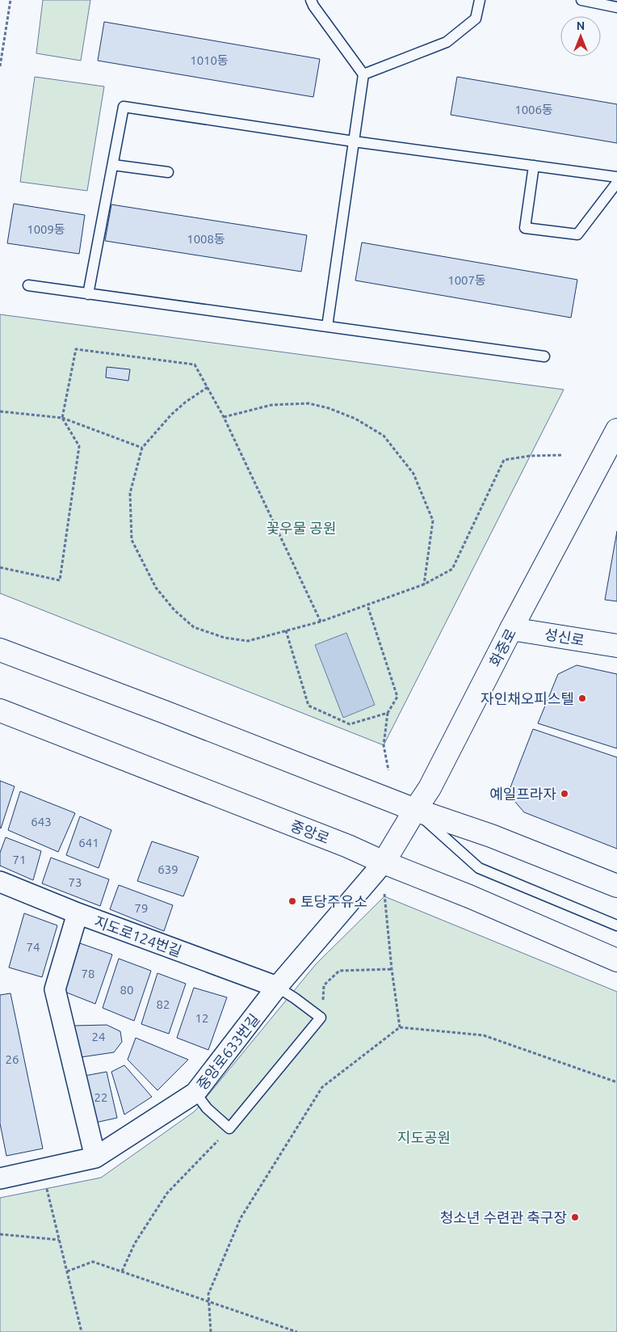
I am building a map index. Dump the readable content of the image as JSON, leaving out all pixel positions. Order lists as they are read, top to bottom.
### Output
{
  "streets": {
    "main road": ["성신로", "화중로", "중앙로"],
    "street": ["지도로124번길", "중앙로633번길"]
  },
  "crossings": [
    ["성신로", "화중로"],
    ["화중로", "중앙로"],
    ["화중로", "중앙로633번길"],
    ["중앙로", "중앙로633번길"],
    ["지도로124번길", "중앙로633번길"]
  ],
  "parks": ["꽃우물 공원", "지도공원"],
  "places": [
    "자인채오피스텔",
    "예일프라자",
    "토당주유소",
    "청소년 수련관 축구장"
  ],
  "house_numbers": [
    "1010동",
    "1006동",
    "1009동",
    "1008동",
    "1007동",
    "643",
    "641",
    "71",
    "639",
    "73",
    "79",
    "74",
    "78",
    "80",
    "82",
    "12",
    "24",
    "26",
    "22"
  ],
  "north": "top"
}
